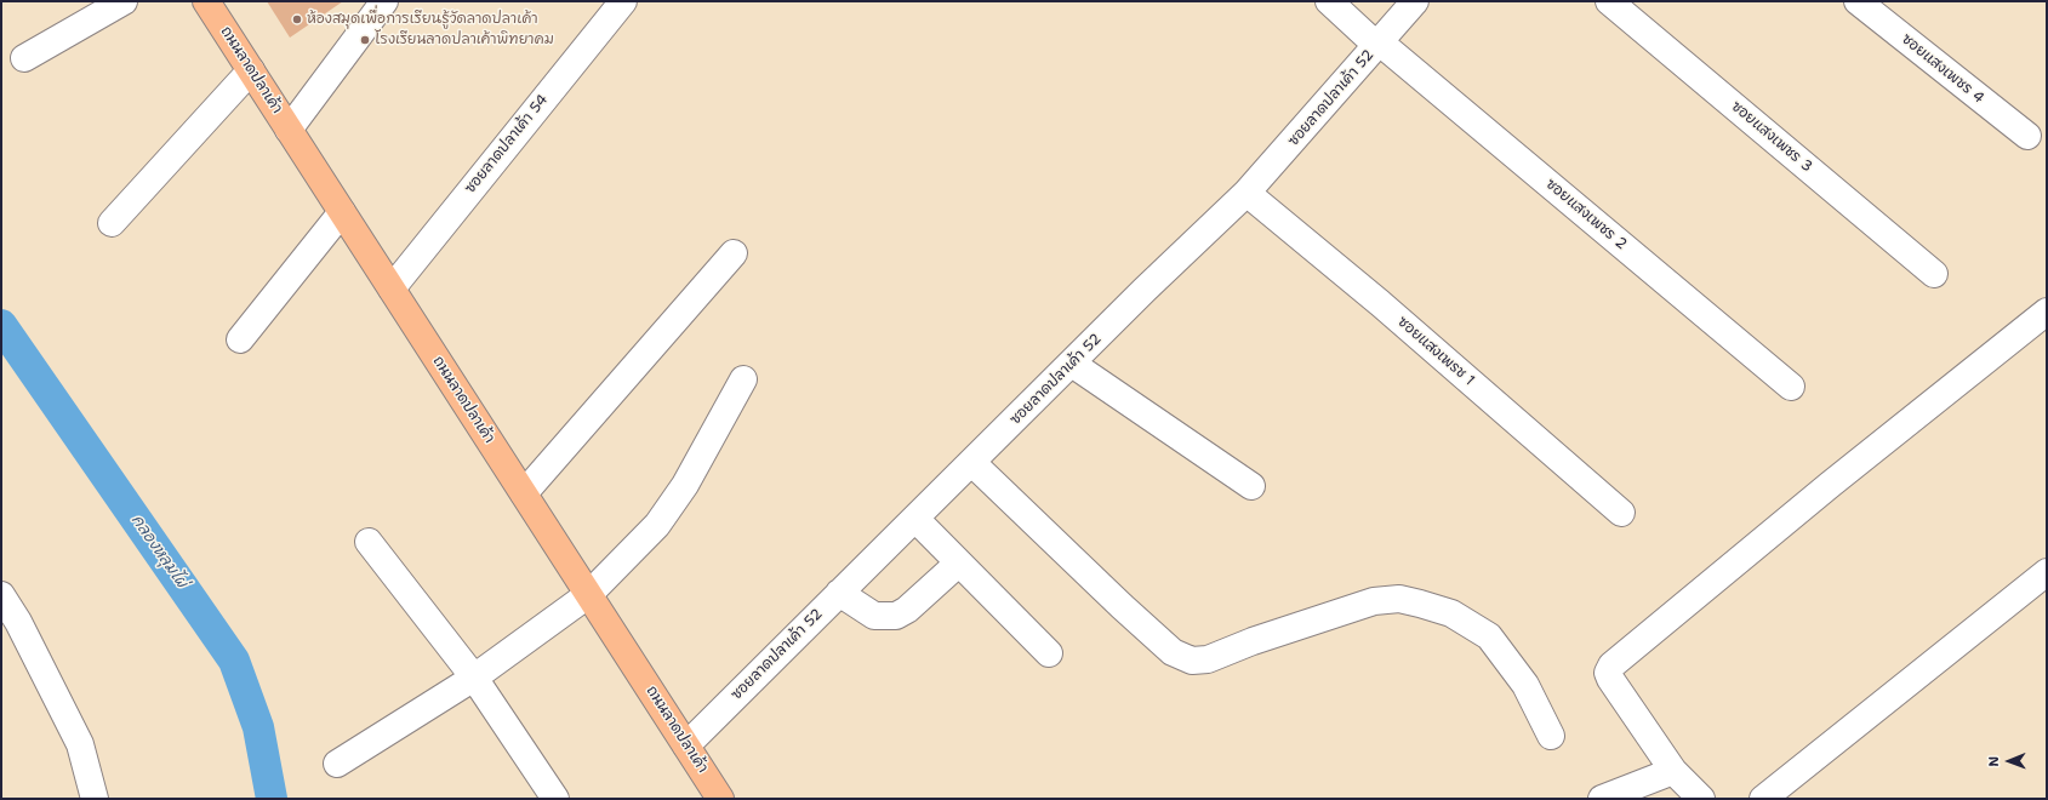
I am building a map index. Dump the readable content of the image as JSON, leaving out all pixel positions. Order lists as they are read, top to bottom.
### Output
{
  "streets": {
    "main road": ["ถนนลาดปลาเค้า"],
    "street": [
      "ซอยแสงเพชร 4",
      "ซอยลาดปลาเค้า 52",
      "ซอยแสงเพชร 3",
      "ซอยลาดปลาเค้า 54",
      "ซอยแสงเพชร 2",
      "ซอยแสงเพรช 1"
    ]
  },
  "crossings": [
    ["ถนนลาดปลาเค้า", "ซอยลาดปลาเค้า 52"],
    ["ถนนลาดปลาเค้า", "ซอยลาดปลาเค้า 54"],
    ["ซอยลาดปลาเค้า 52", "ซอยแสงเพชร 2"],
    ["ซอยลาดปลาเค้า 52", "ซอยแสงเพรช 1"]
  ],
  "water": ["คลองหลุมไผ่"],
  "places": ["ห้องสมุดเพื่อการเรียนรู้วัดลาดปลาเค้า", "โรงเรียนลาดปลาเค้าพิทยาคม"],
  "north": "left"
}
